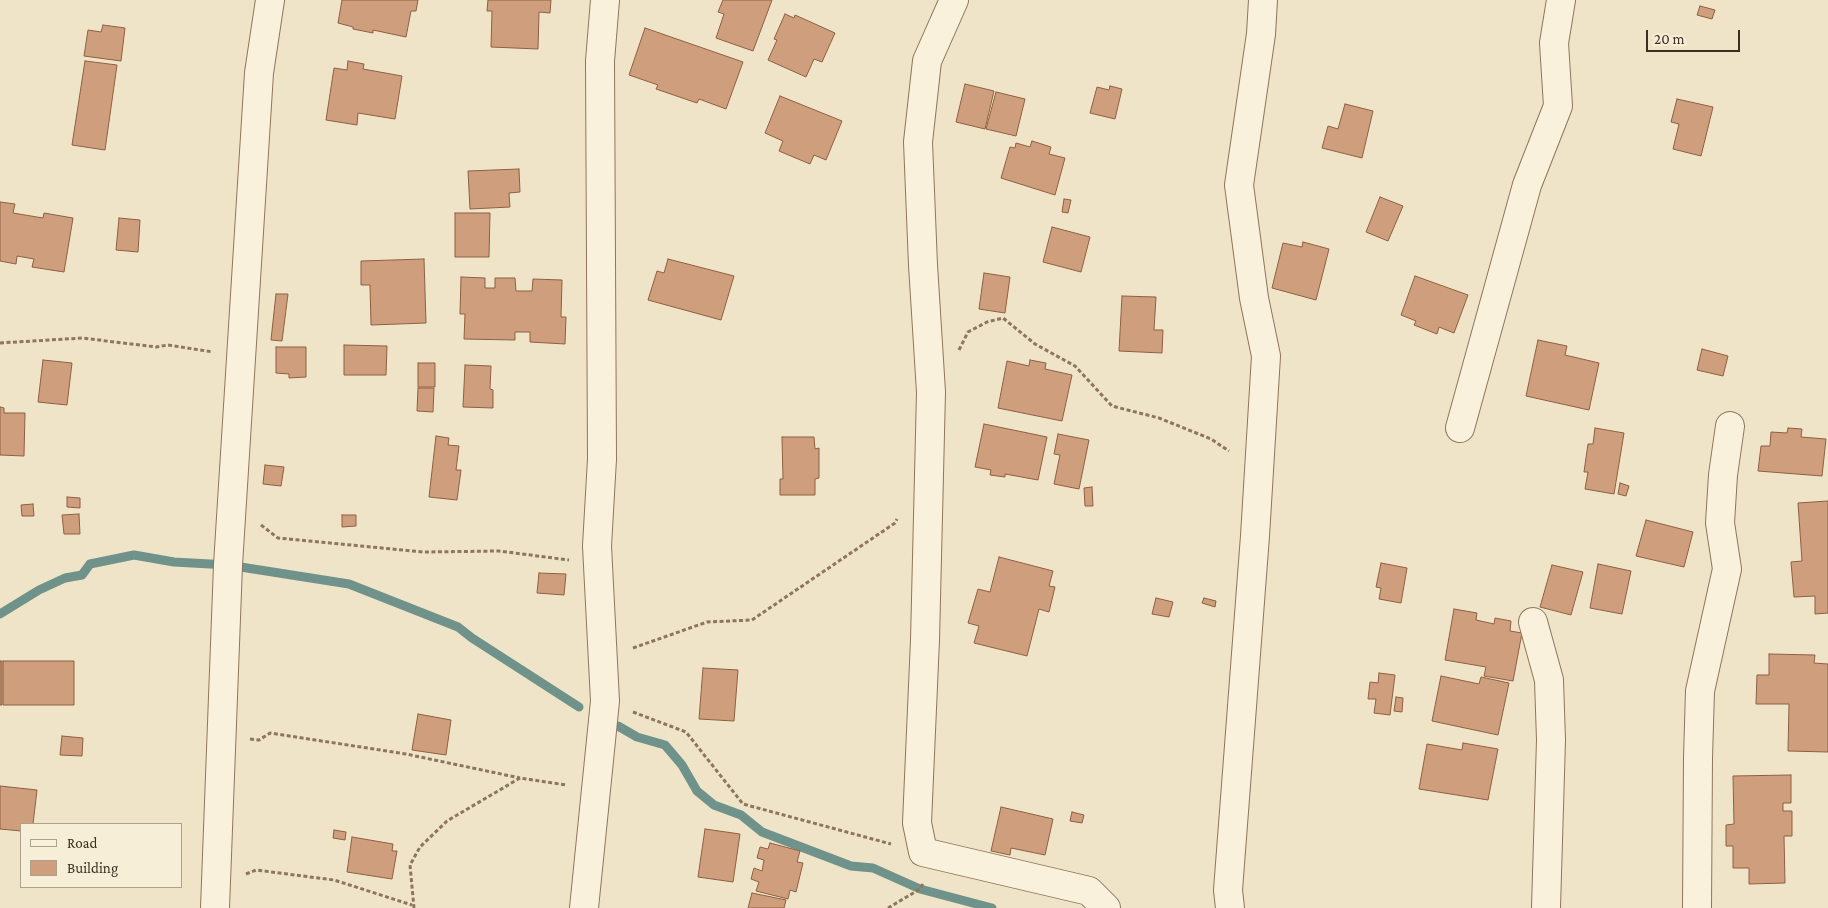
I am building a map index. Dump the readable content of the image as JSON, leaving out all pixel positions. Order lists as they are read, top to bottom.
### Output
{
  "legend": ["Road", "Building"],
  "scale_bar": "20 m"
}
